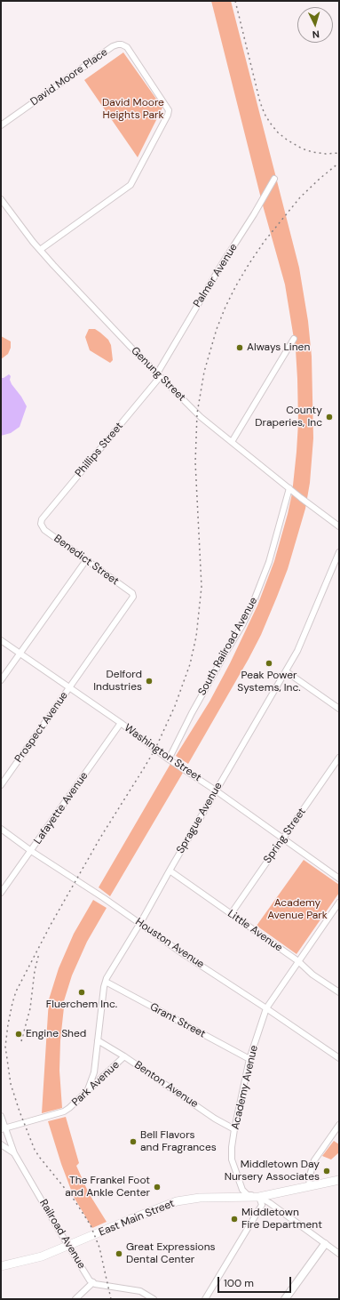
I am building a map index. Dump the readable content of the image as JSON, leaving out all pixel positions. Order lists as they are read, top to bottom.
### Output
{
  "streets": {
    "main road": ["East Main Street"],
    "street": [
      "David Moore Place",
      "Palmer Avenue",
      "Genung Street",
      "Phillips Street",
      "Benedict Street",
      "South Railroad Avenue",
      "Prospect Avenue",
      "Washington Street",
      "Lafayette Avenue",
      "Sprague Avenue",
      "Spring Street",
      "Little Avenue",
      "Houston Avenue",
      "Grant Street",
      "Park Avenue",
      "Benton Avenue",
      "Academy Avenue",
      "Railroad Avenue"
    ]
  },
  "crossings": [
    ["David Moore Place", "Genung Street"],
    ["Palmer Avenue", "Genung Street"],
    ["Palmer Avenue", "Phillips Street"],
    ["Genung Street", "Phillips Street"],
    ["Genung Street", "South Railroad Avenue"],
    ["Phillips Street", "Benedict Street"],
    ["Benedict Street", "Prospect Avenue"],
    ["South Railroad Avenue", "Washington Street"],
    ["Prospect Avenue", "Washington Street"],
    ["Washington Street", "Lafayette Avenue"],
    ["Washington Street", "Sprague Avenue"],
    ["Washington Street", "Spring Street"],
    ["Lafayette Avenue", "Houston Avenue"],
    ["Sprague Avenue", "Little Avenue"],
    ["Sprague Avenue", "Houston Avenue"],
    ["Sprague Avenue", "Grant Street"],
    ["Sprague Avenue", "Park Avenue"],
    ["Sprague Avenue", "Benton Avenue"],
    ["Spring Street", "Little Avenue"],
    ["Little Avenue", "Academy Avenue"],
    ["Houston Avenue", "Academy Avenue"],
    ["Grant Street", "Academy Avenue"],
    ["Park Avenue", "Benton Avenue"],
    ["Park Avenue", "Railroad Avenue"],
    ["Benton Avenue", "Academy Avenue"],
    ["Academy Avenue", "East Main Street"],
    ["East Main Street", "Railroad Avenue"]
  ],
  "parks": ["David Moore Heights Park", "Academy Avenue Park"],
  "places": [
    "Always Linen",
    "County Draperies, Inc",
    "Peak Power Systems, Inc.",
    "Delford Industries",
    "Fluerchem Inc.",
    "Engine Shed",
    "Bell Flavors and Fragrances",
    "Middletown Day Nursery Associates",
    "The Frankel Foot and Ankle Center",
    "Middletown Fire Department",
    "Great Expressions Dental Center"
  ],
  "scale_bar": "100 m",
  "north": "bottom"
}
